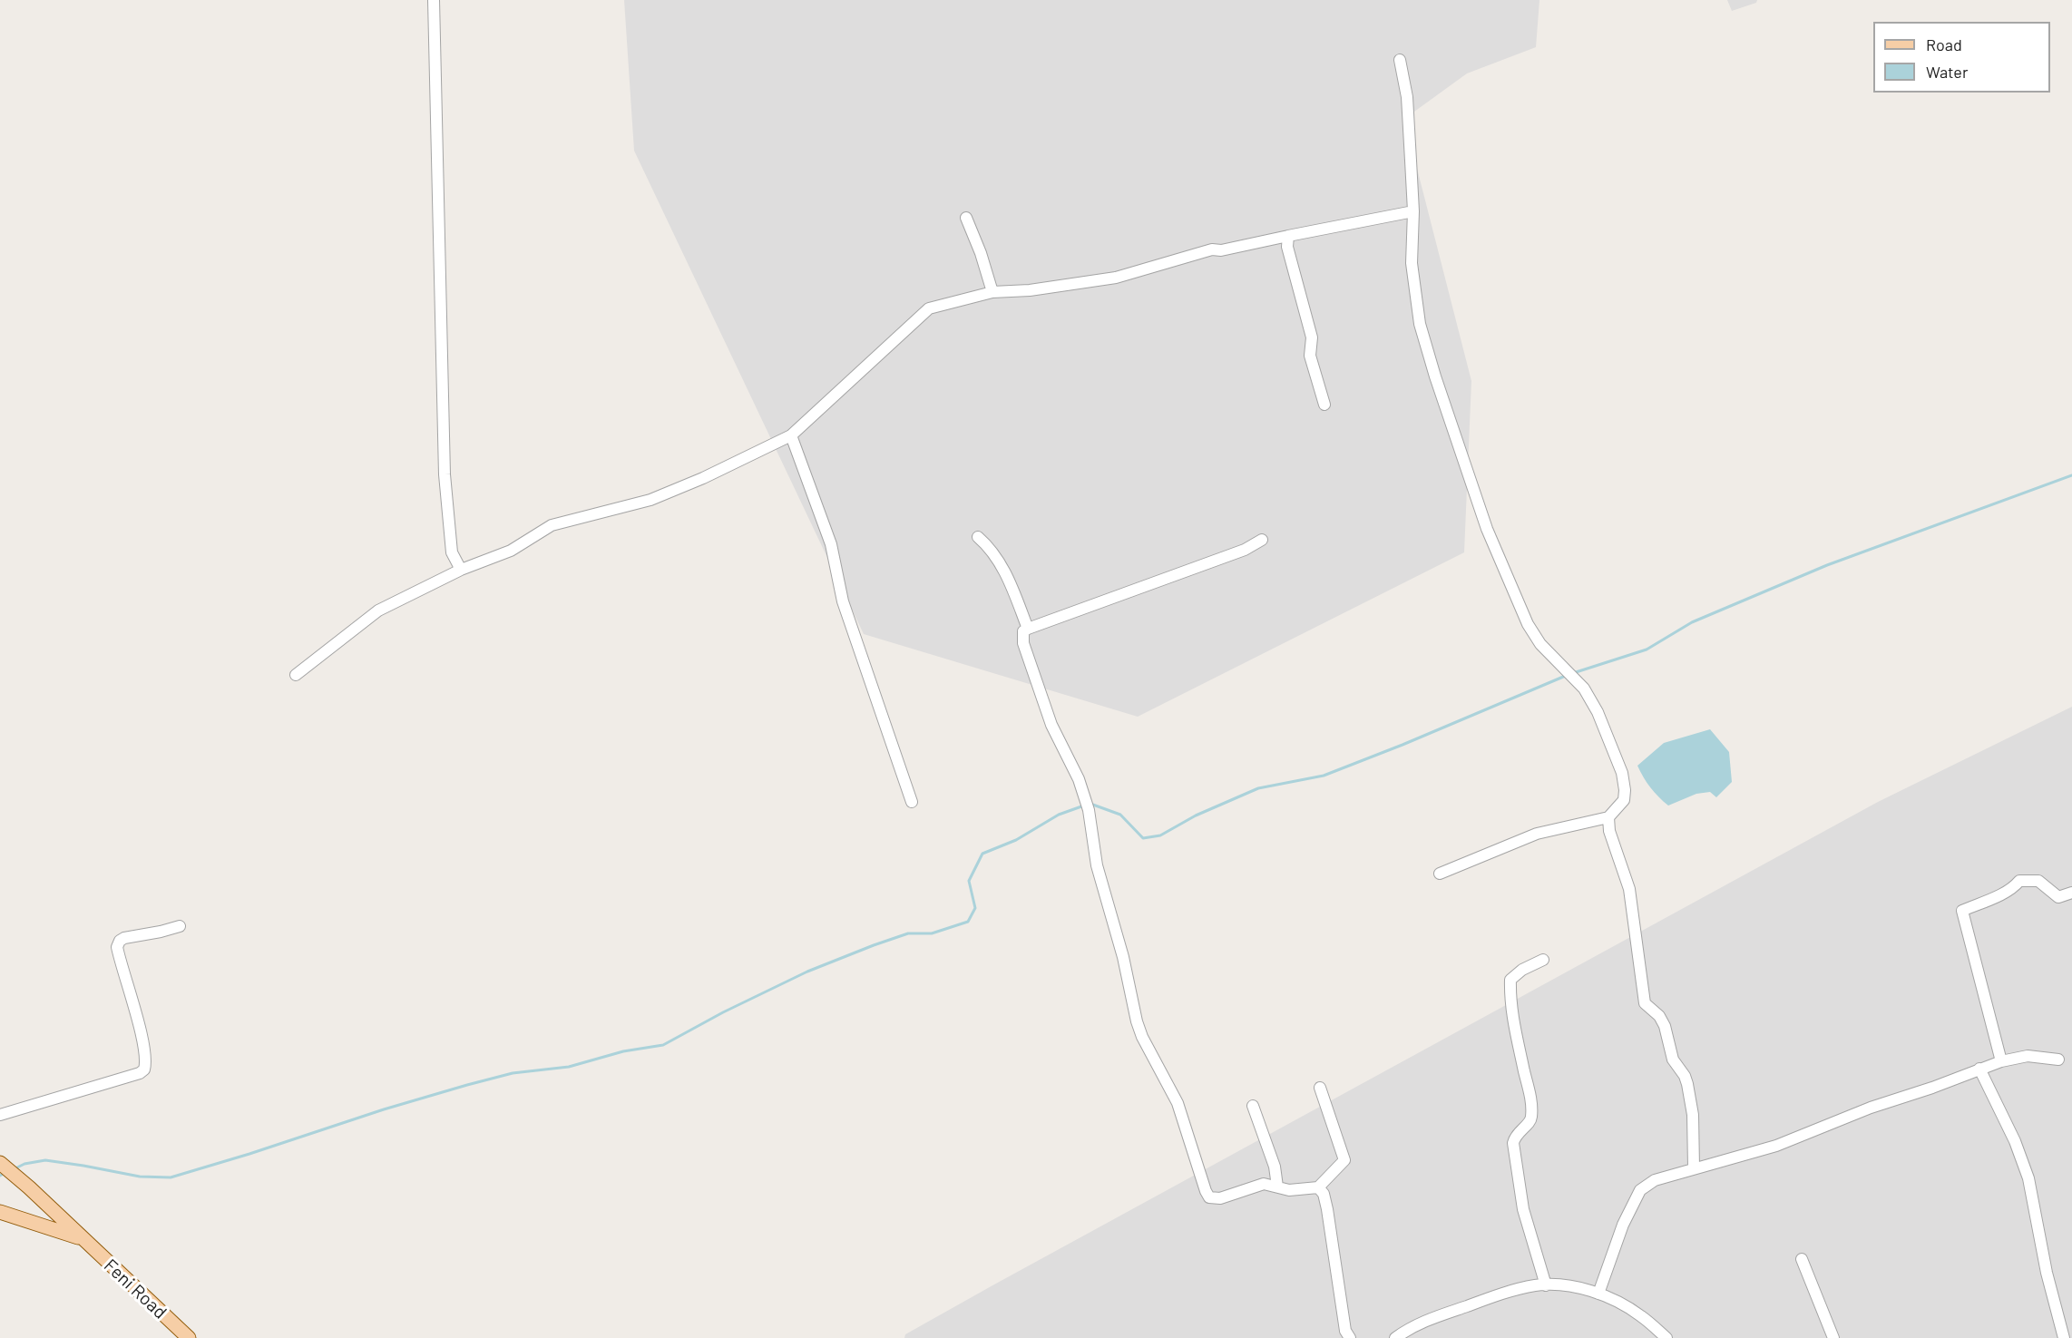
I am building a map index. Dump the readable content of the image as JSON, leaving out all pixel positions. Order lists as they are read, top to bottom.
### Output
{
  "streets": {
    "main road": ["Feni Road"]
  },
  "legend": ["Road", "Water"]
}
